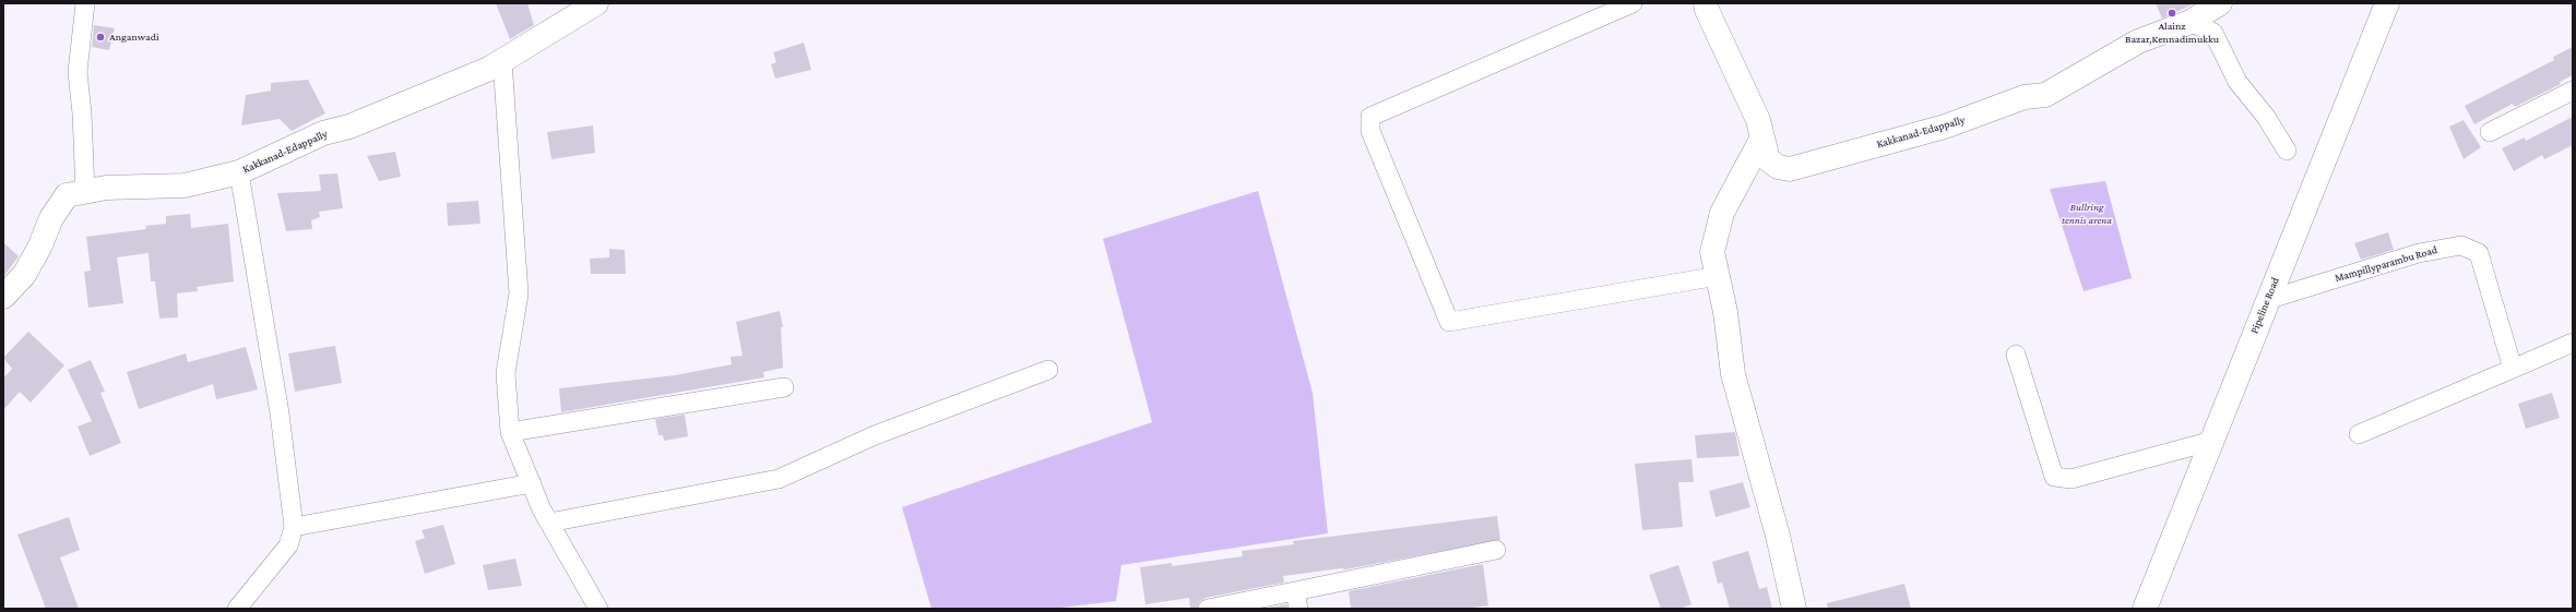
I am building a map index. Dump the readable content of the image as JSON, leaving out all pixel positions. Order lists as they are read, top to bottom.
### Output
{
  "streets": {
    "street": ["Kakkanad-Edappally", "Mampillyparambu Road", "Pipeline Road"]
  },
  "crossings": [
    ["Mampillyparambu Road", "Pipeline Road"]
  ],
  "parks": ["Bullring tennis arena"],
  "places": ["Alainz Bazar,Kennadimukku", "Anganwadi"]
}
